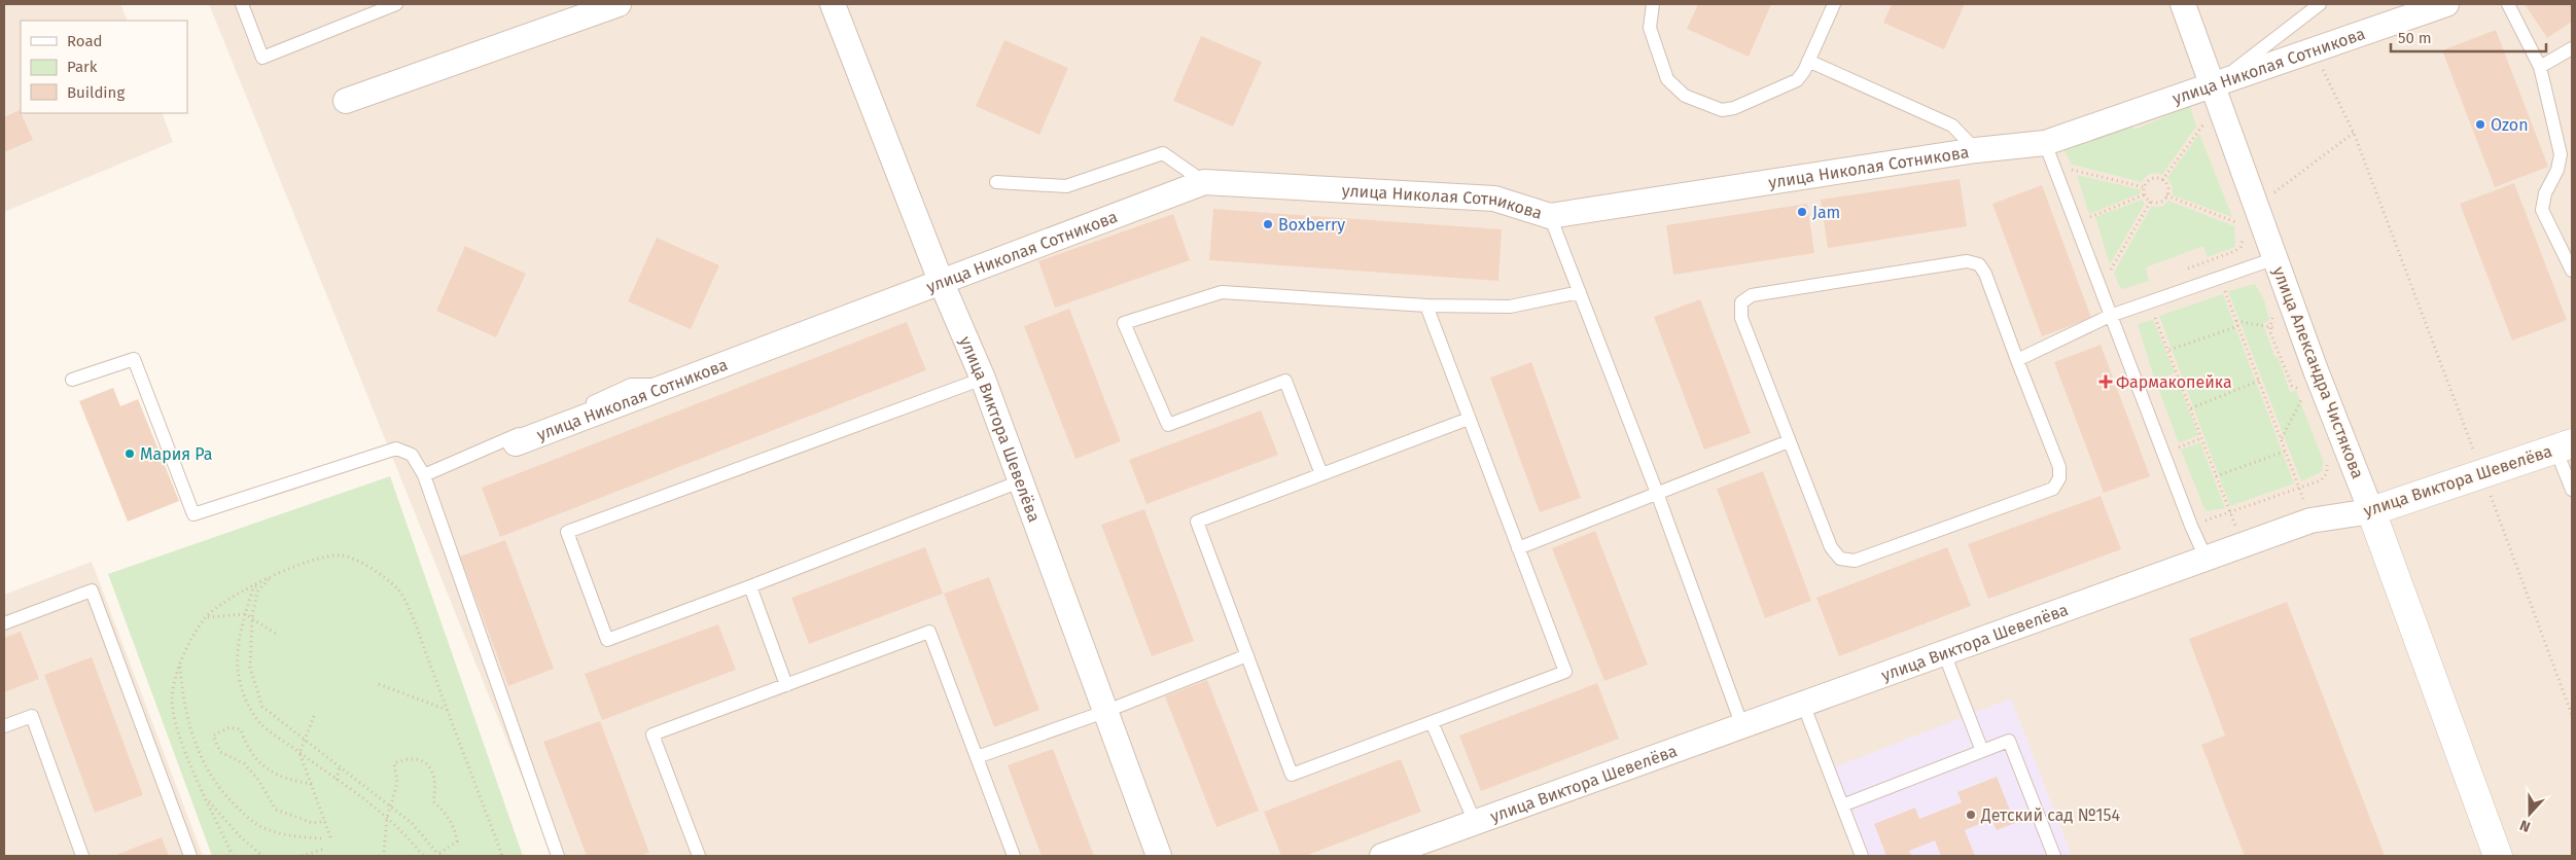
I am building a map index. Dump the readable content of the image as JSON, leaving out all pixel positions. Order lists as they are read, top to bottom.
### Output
{
  "streets": {
    "street": ["улица Николая Сотникова", "улица Александра Чистякова", "улица Виктора Шевелёва"]
  },
  "crossings": [
    ["улица Николая Сотникова", "улица Александра Чистякова"],
    ["улица Николая Сотникова", "улица Виктора Шевелёва"],
    ["улица Александра Чистякова", "улица Виктора Шевелёва"]
  ],
  "places": {
    "other": [
      "Ozon",
      "Jam",
      "Boxberry",
      "Мария Ра",
      "Детский сад №154"
    ],
    "health": ["Фармакопейка"]
  },
  "legend": ["Road", "Park", "Building"],
  "scale_bar": "50 m",
  "north": "bottom"
}
